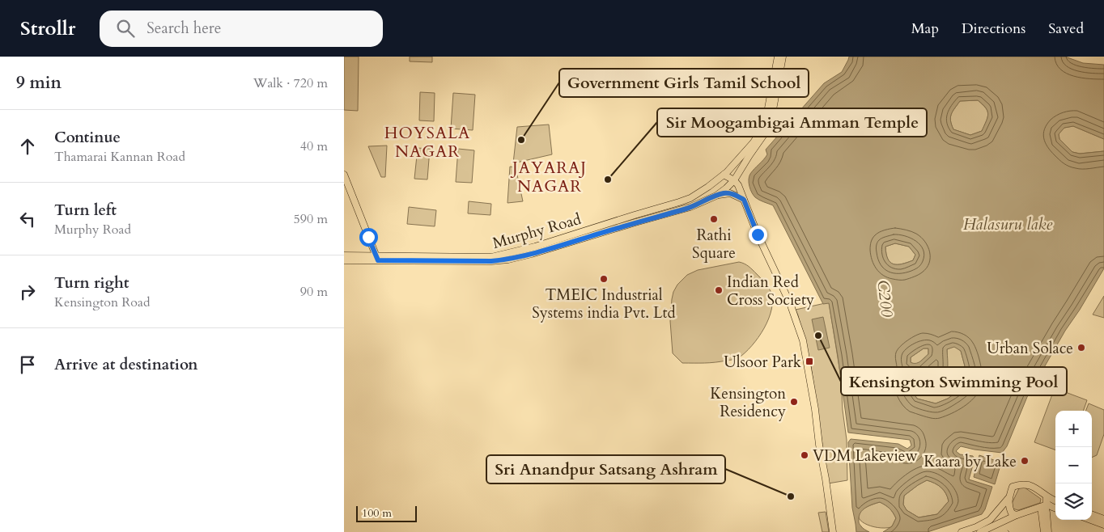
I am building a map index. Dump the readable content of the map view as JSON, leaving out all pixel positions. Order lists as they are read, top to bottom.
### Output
{
  "streets": {
    "main road": ["Murphy Road"]
  },
  "districts": ["HOYSALA NAGAR", "JAYARAJ NAGAR"],
  "water": ["Halasuru lake", "C200"],
  "places": {
    "other": [
      "Government Girls Tamil School",
      "Sir Moogambigai Amman Temple",
      "Rathi Square",
      "TMEIC Industrial Systems india Pvt. Ltd",
      "Indian Red Cross Society",
      "Kensington Swimming Pool",
      "Urban Solace",
      "Kensington Residency",
      "VDM Lakeview",
      "Kaara by Lake",
      "Sri Anandpur Satsang Ashram"
    ],
    "transit": ["Ulsoor Park"]
  },
  "scale_bar": "100 m",
  "page": {
    "header": "Strollr",
    "search": "Search here",
    "nav": ["Map", "Directions", "Saved"],
    "heading": ["9 min", "Walk · 720 m"],
    "list": [
      ["Continue", "Thamarai Kannan Road", "40 m"],
      ["Turn left", "Murphy Road", "590 m"],
      ["Turn right", "Kensington Road", "90 m"],
      "Arrive at destination"
    ],
    "map_buttons": ["+", "−"],
    "scale": "100 m"
  }
}
